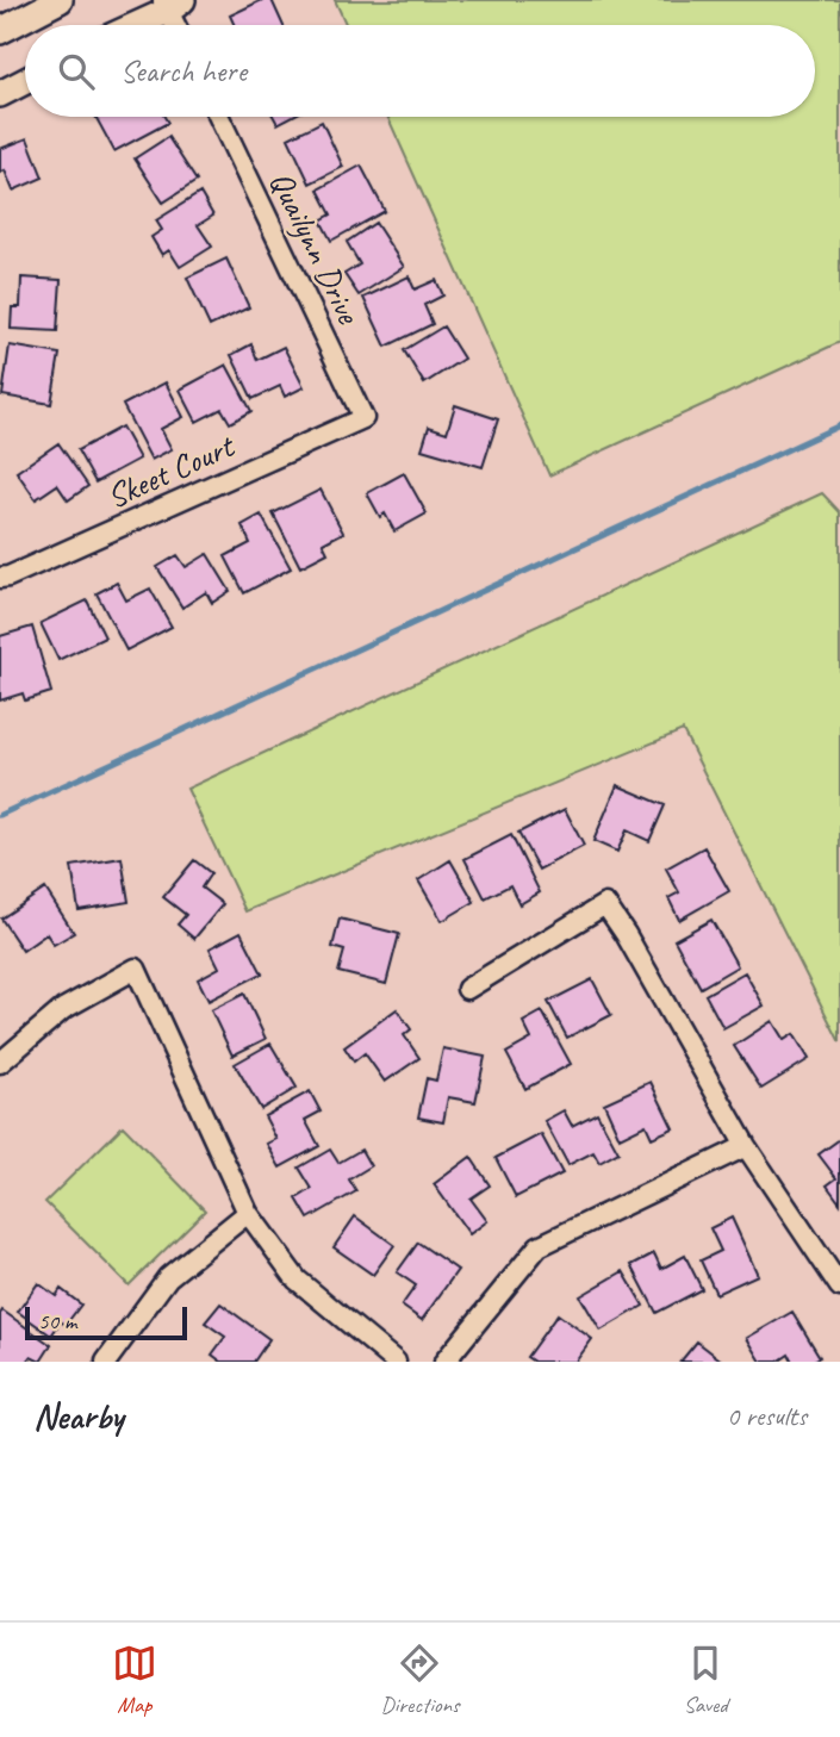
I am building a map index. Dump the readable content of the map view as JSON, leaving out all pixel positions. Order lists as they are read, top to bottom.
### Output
{
  "streets": {
    "street": ["Quailynn Drive", "Skeet Court"]
  },
  "crossings": [
    ["Quailynn Drive", "Skeet Court"]
  ],
  "scale_bar": "50 m",
  "page": {
    "search": "Search here",
    "scale": "50 m",
    "heading": ["Nearby", "0 results"],
    "nav": ["Map", "Directions", "Saved"]
  }
}
